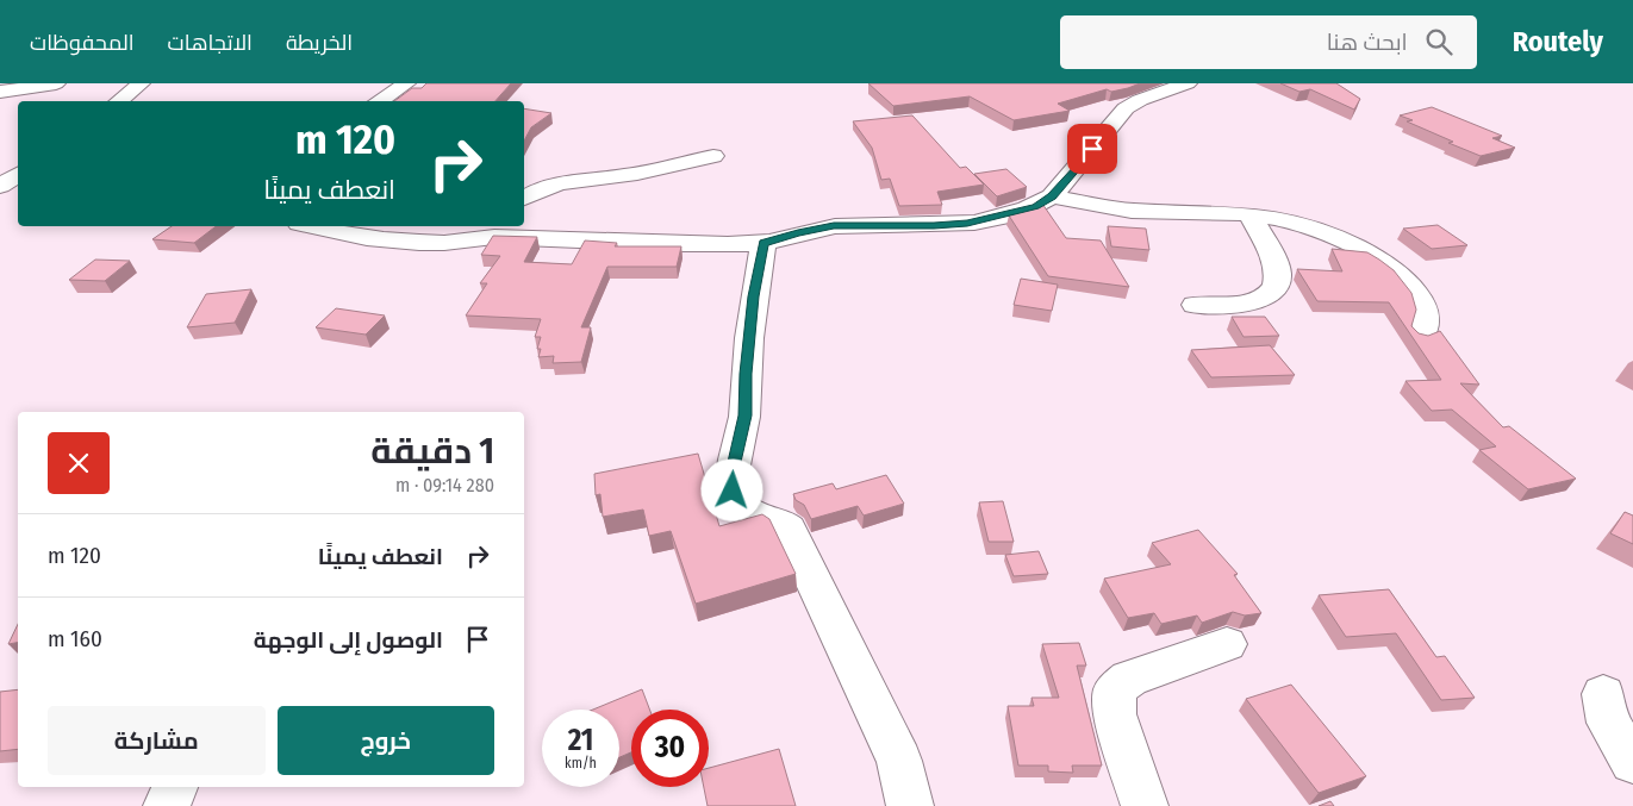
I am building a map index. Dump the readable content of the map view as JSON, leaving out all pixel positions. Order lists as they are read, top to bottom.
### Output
{
  "page": {
    "header": "Routely",
    "search": "ابحث هنا",
    "nav": ["الخريطة", "الاتجاهات", "المحفوظات"],
    "turn": ["120 m", "انعطف يمينًا"],
    "heading": ["1 دقيقة", "280 m · 09:14"],
    "list": [
      {
        "name": "انعطف يمينًا",
        "value": "120 m"
      },
      {
        "name": "الوصول إلى الوجهة",
        "value": "160 m"
      }
    ],
    "buttons": ["خروج", "مشاركة"],
    "speed": "21 km/h",
    "limit": "30"
  }
}
